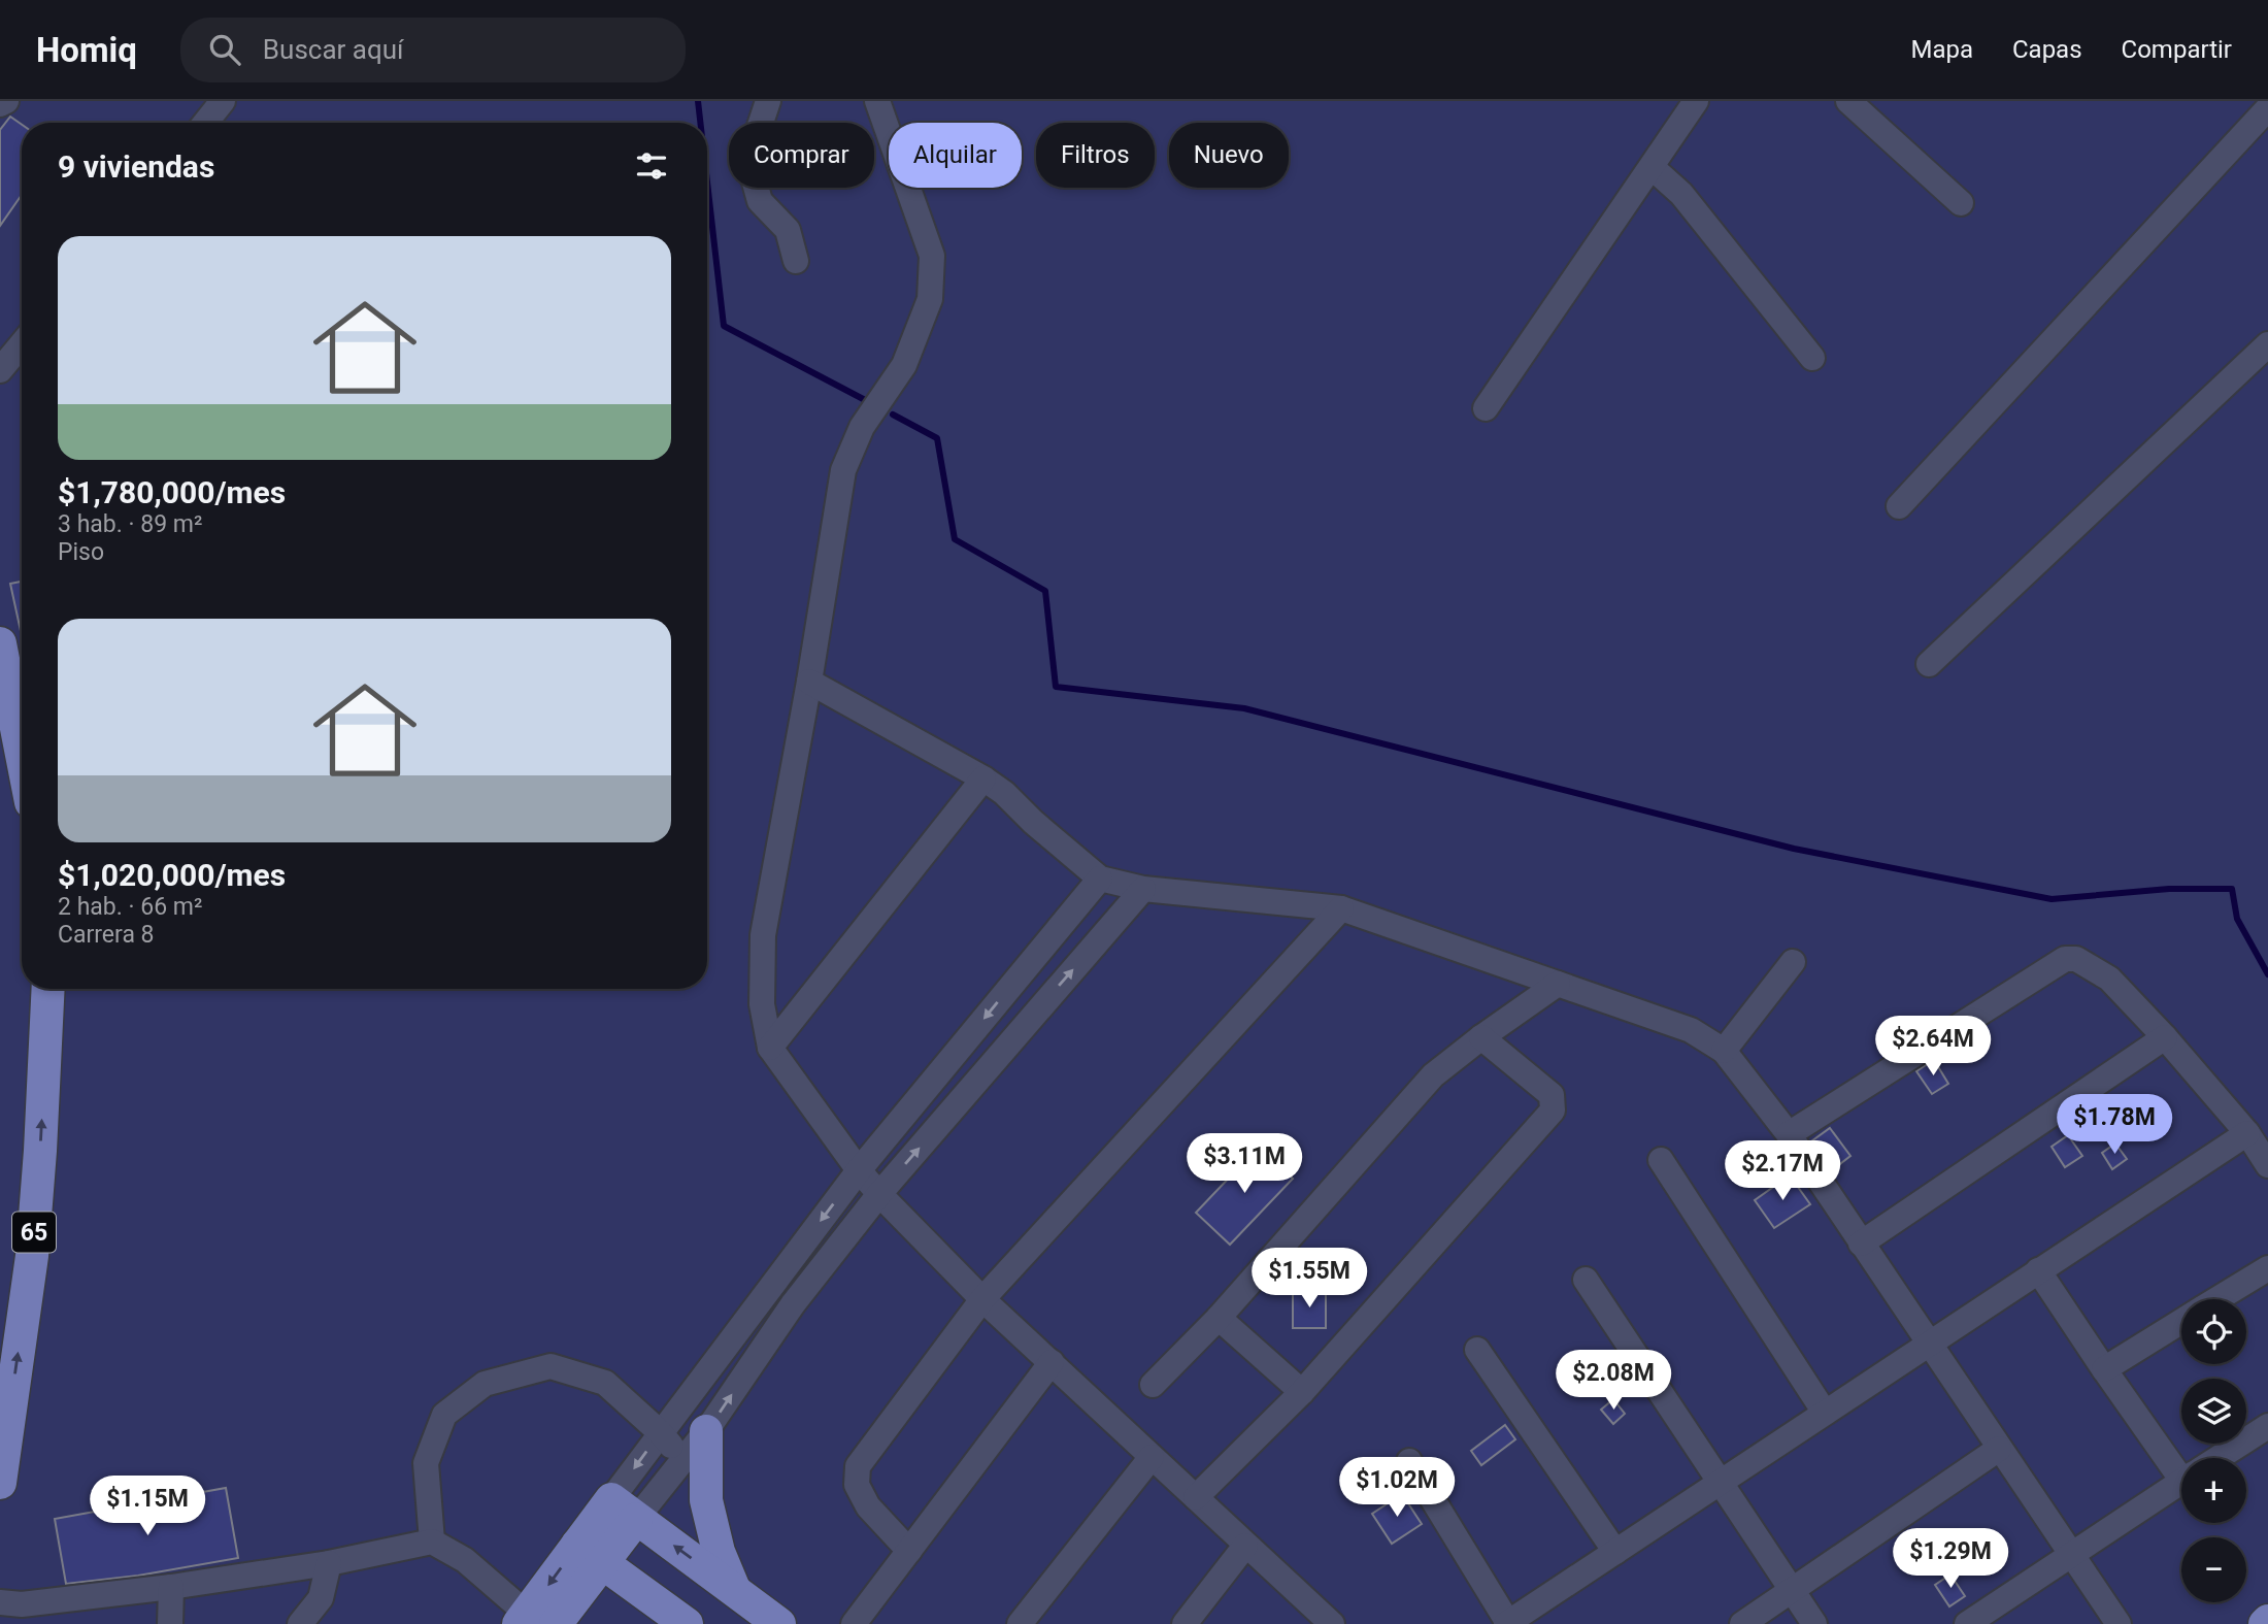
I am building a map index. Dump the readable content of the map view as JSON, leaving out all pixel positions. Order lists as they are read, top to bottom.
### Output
{
  "streets": {
    "main road": ["65"]
  },
  "page": {
    "header": "Homiq",
    "search": "Buscar aquí",
    "nav": ["Mapa", "Capas", "Compartir"],
    "chip": [
      "Comprar",
      "Alquilar",
      "Filtros",
      "Nuevo"
    ],
    "heading": "9 viviendas",
    "list": [
      {
        "name": "$1,780,000/mes",
        "note": "3 hab. · 89 m² · Piso"
      },
      {
        "name": "$1,020,000/mes",
        "note": "2 hab. · 66 m² · Carrera 8"
      }
    ],
    "price": [
      "$2.64M",
      "$1.78M",
      "$3.11M",
      "$2.17M",
      "$1.55M",
      "$2.08M",
      "$1.02M",
      "$1.15M",
      "$1.29M"
    ],
    "map_buttons": ["+", "−"]
  }
}
